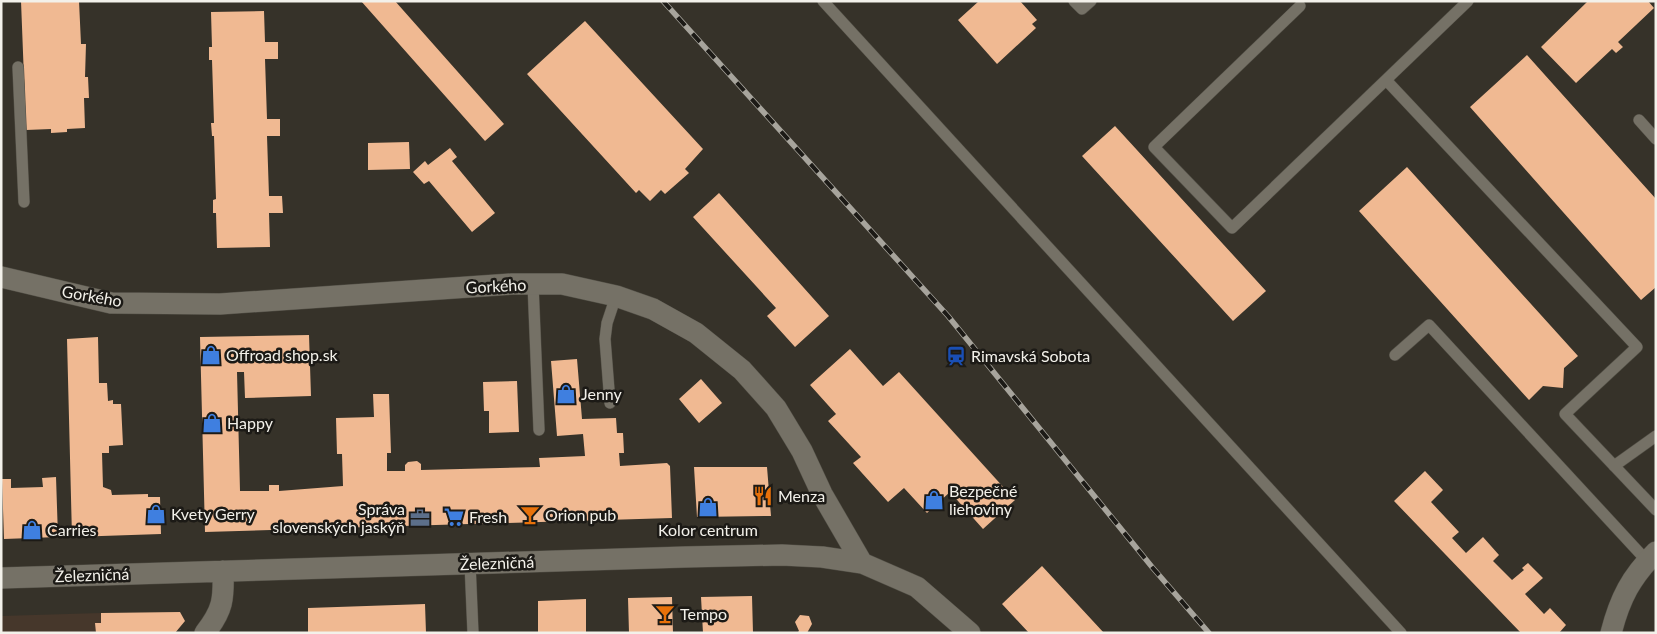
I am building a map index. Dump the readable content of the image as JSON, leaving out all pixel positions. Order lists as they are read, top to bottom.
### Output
{
  "streets": {
    "street": ["Gorkého", "Železničná"]
  },
  "crossings": [
    ["Gorkého", "Železničná"]
  ],
  "places": {
    "shop": [
      "Offroad shop.sk",
      "Jenny",
      "Happy",
      "Bezpečné liehoviny",
      "Kolor centrum",
      "Kvety Gerry",
      "Carries"
    ],
    "station": ["Rimavská Sobota"],
    "restaurant": ["Menza"],
    "bar": ["Orion pub", "Tempo"],
    "supermarket": ["Fresh"],
    "office": ["Správa slovenských jaskýň"]
  }
}
